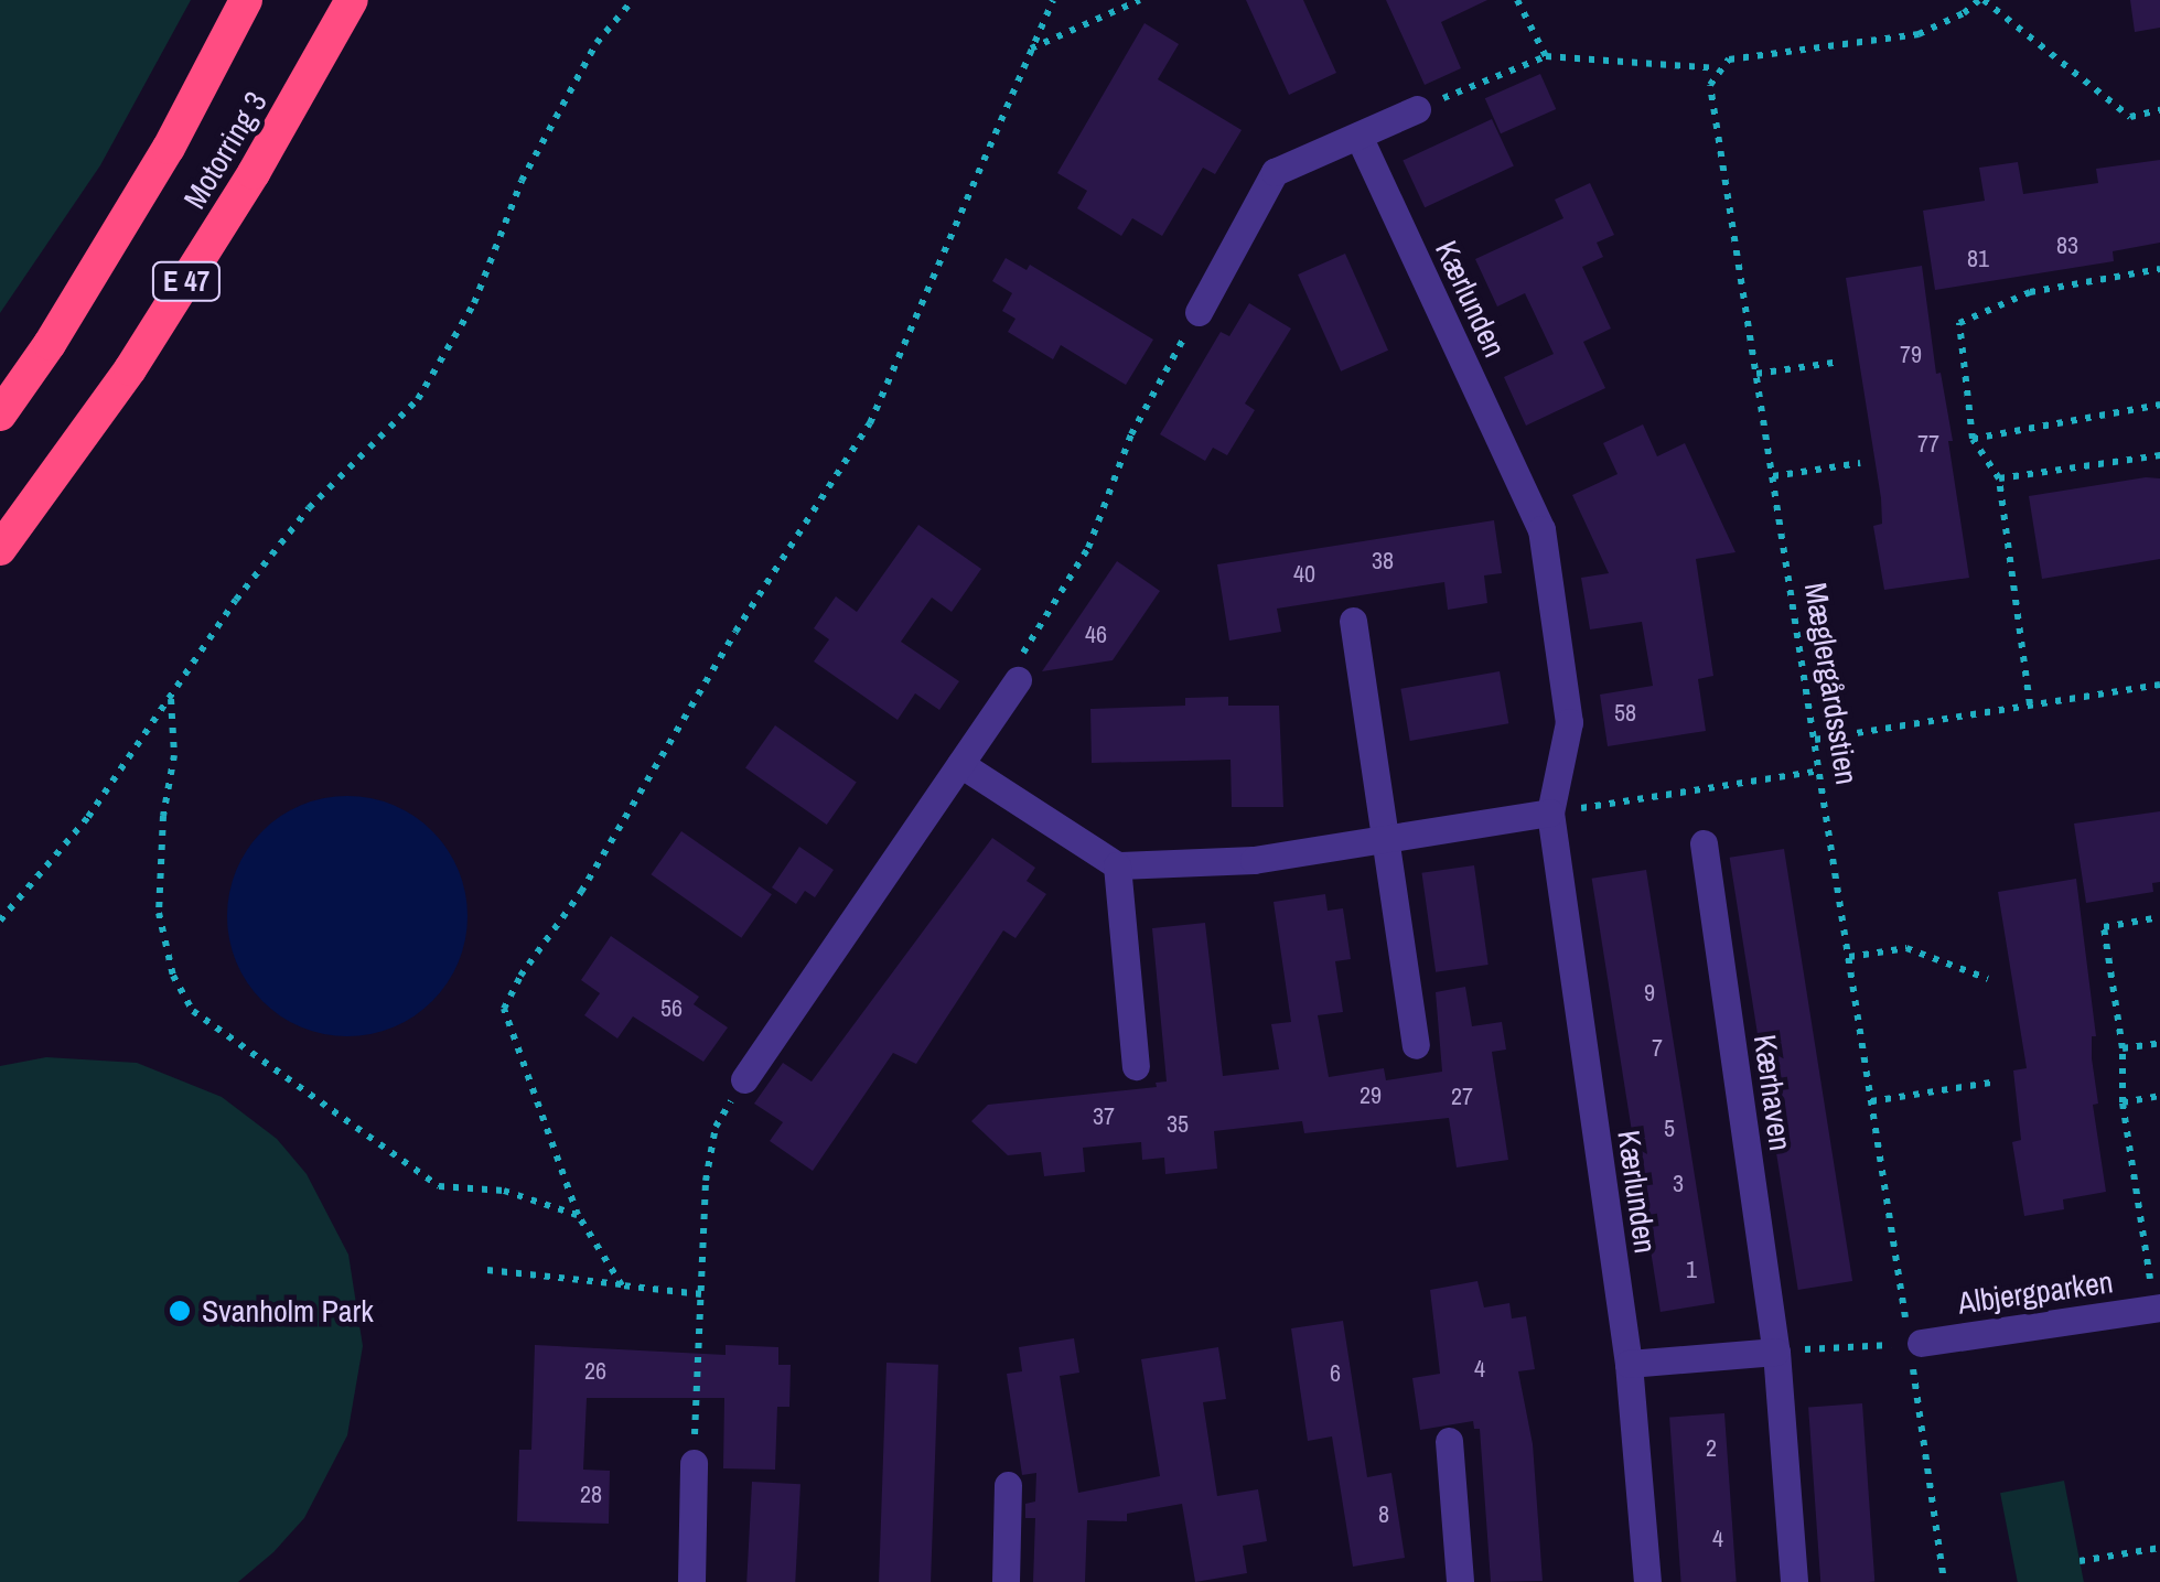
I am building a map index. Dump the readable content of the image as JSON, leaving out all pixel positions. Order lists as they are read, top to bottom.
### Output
{
  "streets": {
    "highway": ["Motorring 3", "E 47"],
    "street": ["Kærlunden", "Kærhaven", "Albjergparken"],
    "path": ["Mæglergårdsstien"]
  },
  "crossings": [
    ["Mæglergårdsstien", "Albjergparken"]
  ],
  "places": ["Svanholm Park"],
  "house_numbers": [
    "83",
    "81",
    "79",
    "77",
    "38",
    "40",
    "46",
    "58",
    "9",
    "56",
    "7",
    "29",
    "27",
    "37",
    "35",
    "5",
    "3",
    "1",
    "4",
    "26",
    "6",
    "2",
    "28",
    "8",
    "4"
  ]
}
